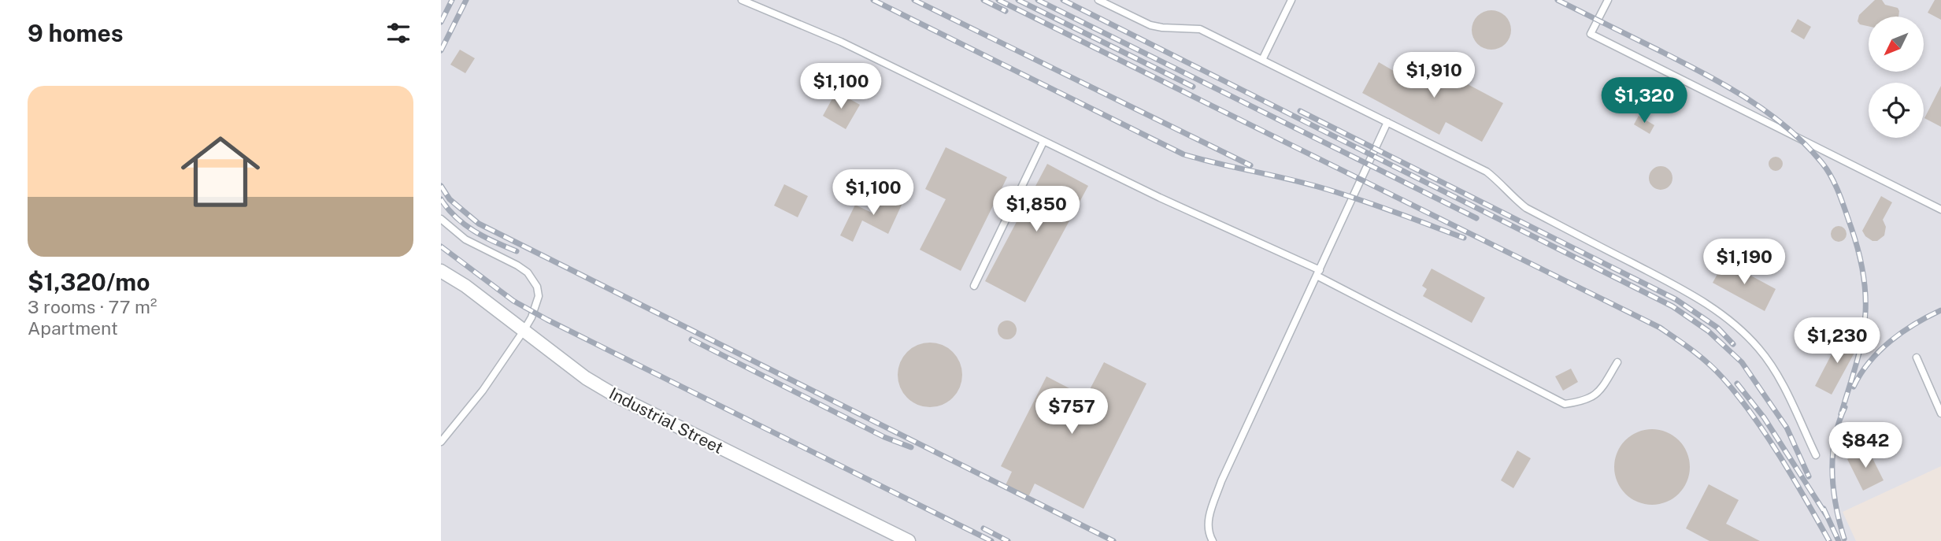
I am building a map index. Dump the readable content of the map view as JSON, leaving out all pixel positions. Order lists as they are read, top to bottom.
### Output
{
  "streets": {
    "street": ["Industrial Street"]
  },
  "north": "bottom left",
  "page": {
    "heading": "9 homes",
    "price": [
      "$1,910",
      "$1,100",
      "$1,320",
      "$1,100",
      "$1,850",
      "$1,190",
      "$1,230",
      "$757",
      "$842"
    ],
    "list": [
      {
        "name": "$1,320/mo",
        "note": "3 rooms · 77 m² · Apartment"
      }
    ]
  }
}
